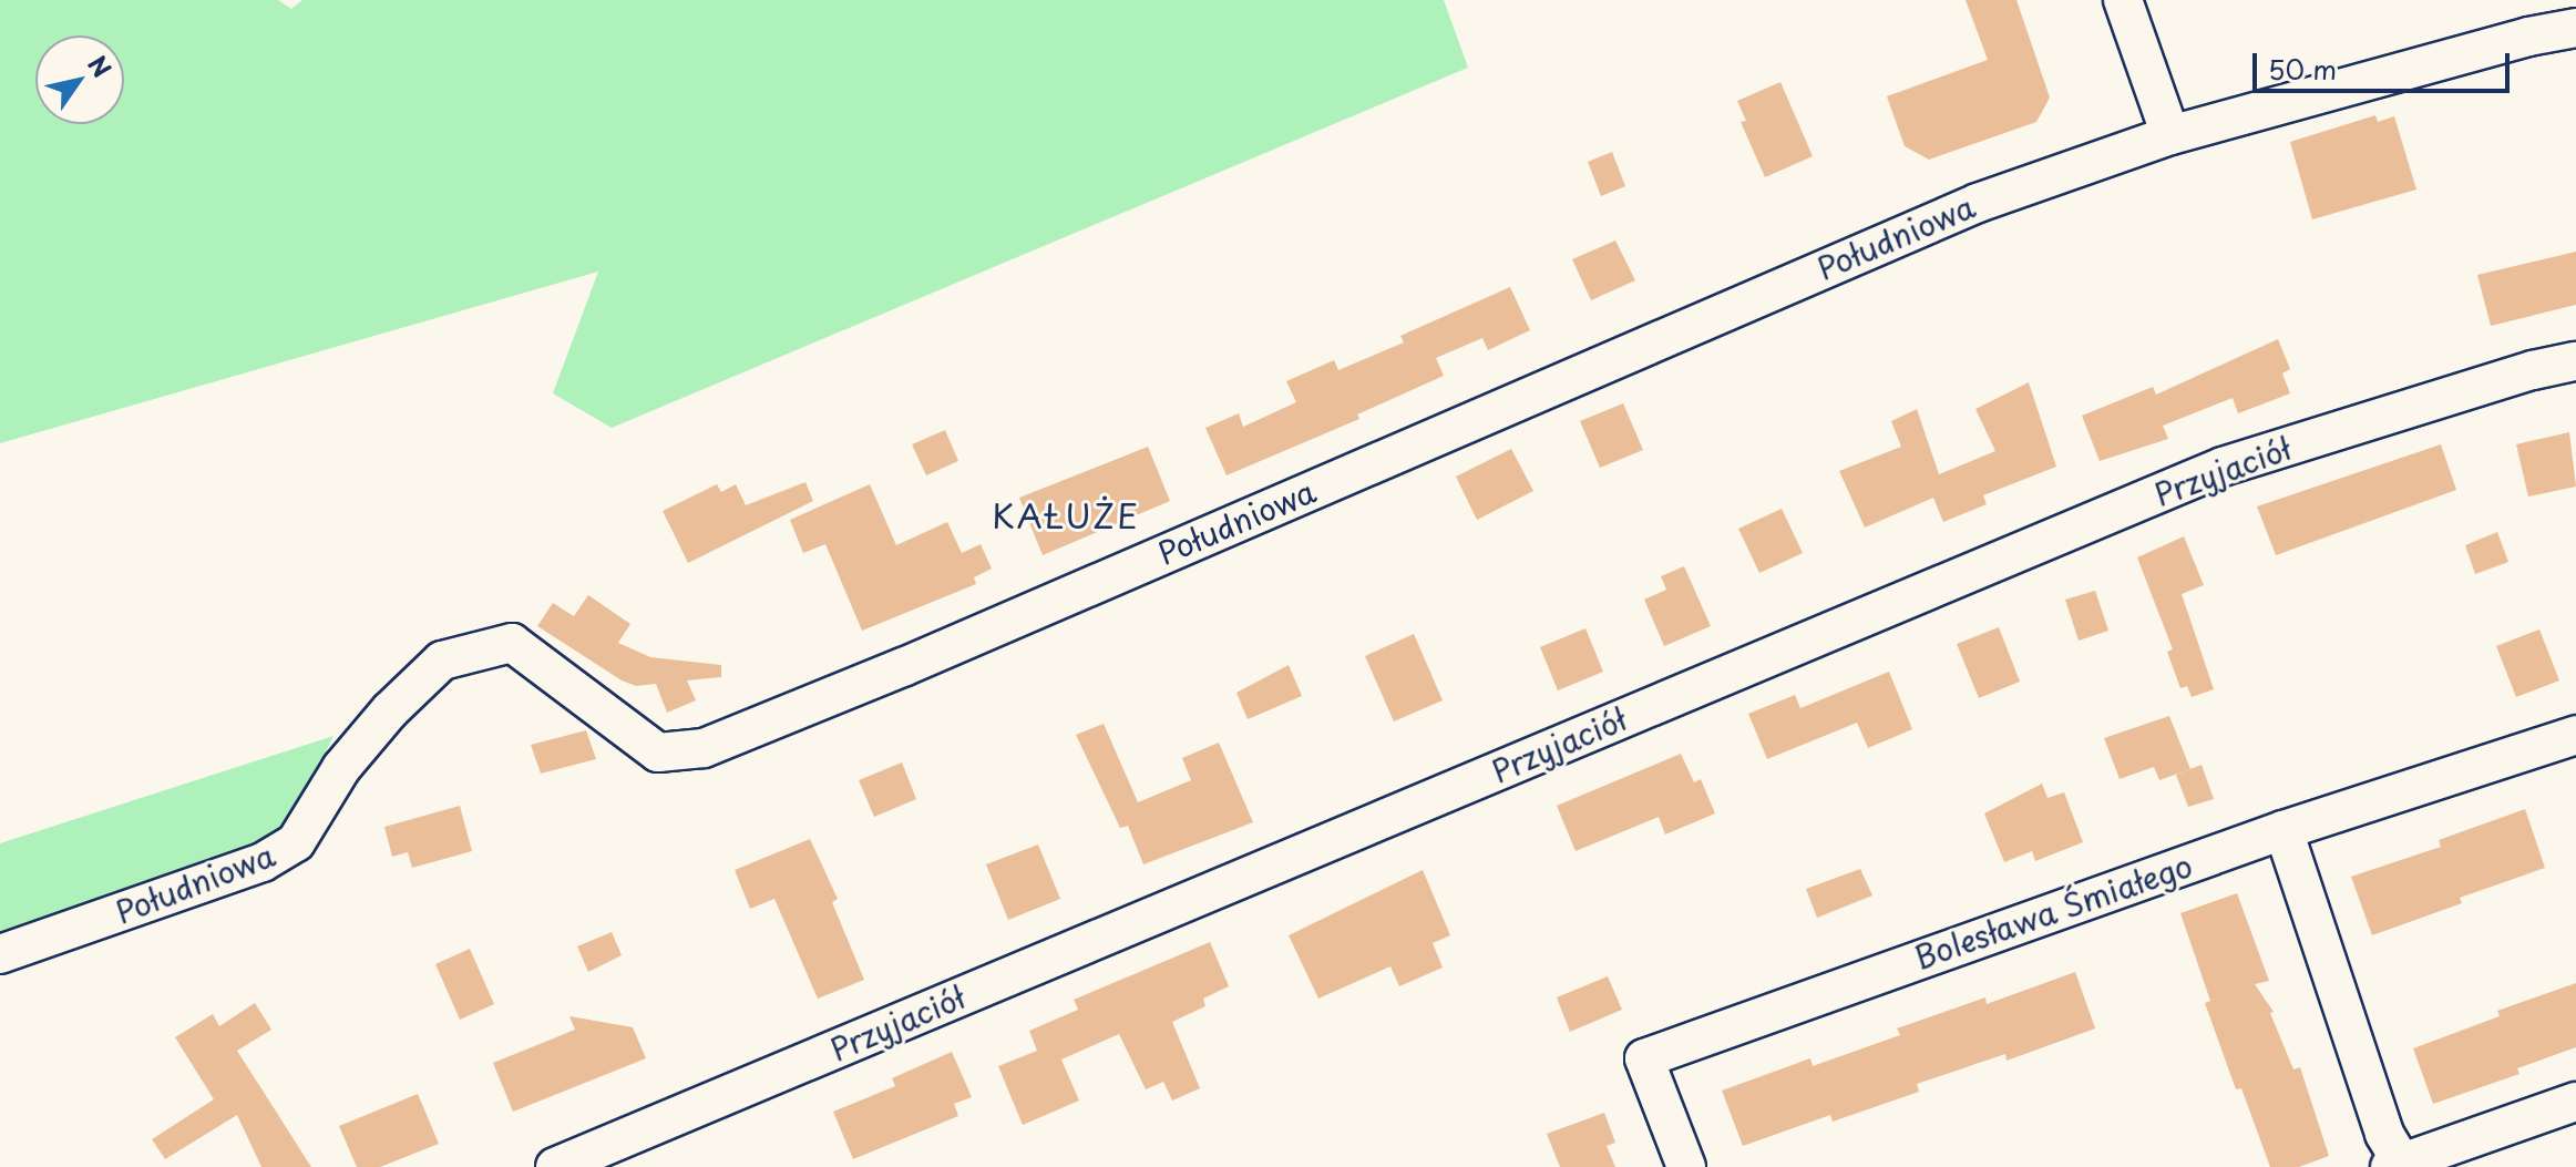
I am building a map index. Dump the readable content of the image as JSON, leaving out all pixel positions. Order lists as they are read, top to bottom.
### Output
{
  "streets": {
    "street": ["Południowa", "Przyjaciół", "Bolesława Śmiałego"]
  },
  "districts": ["KAŁUŻE"],
  "scale_bar": "50 m",
  "north": "top right"
}
